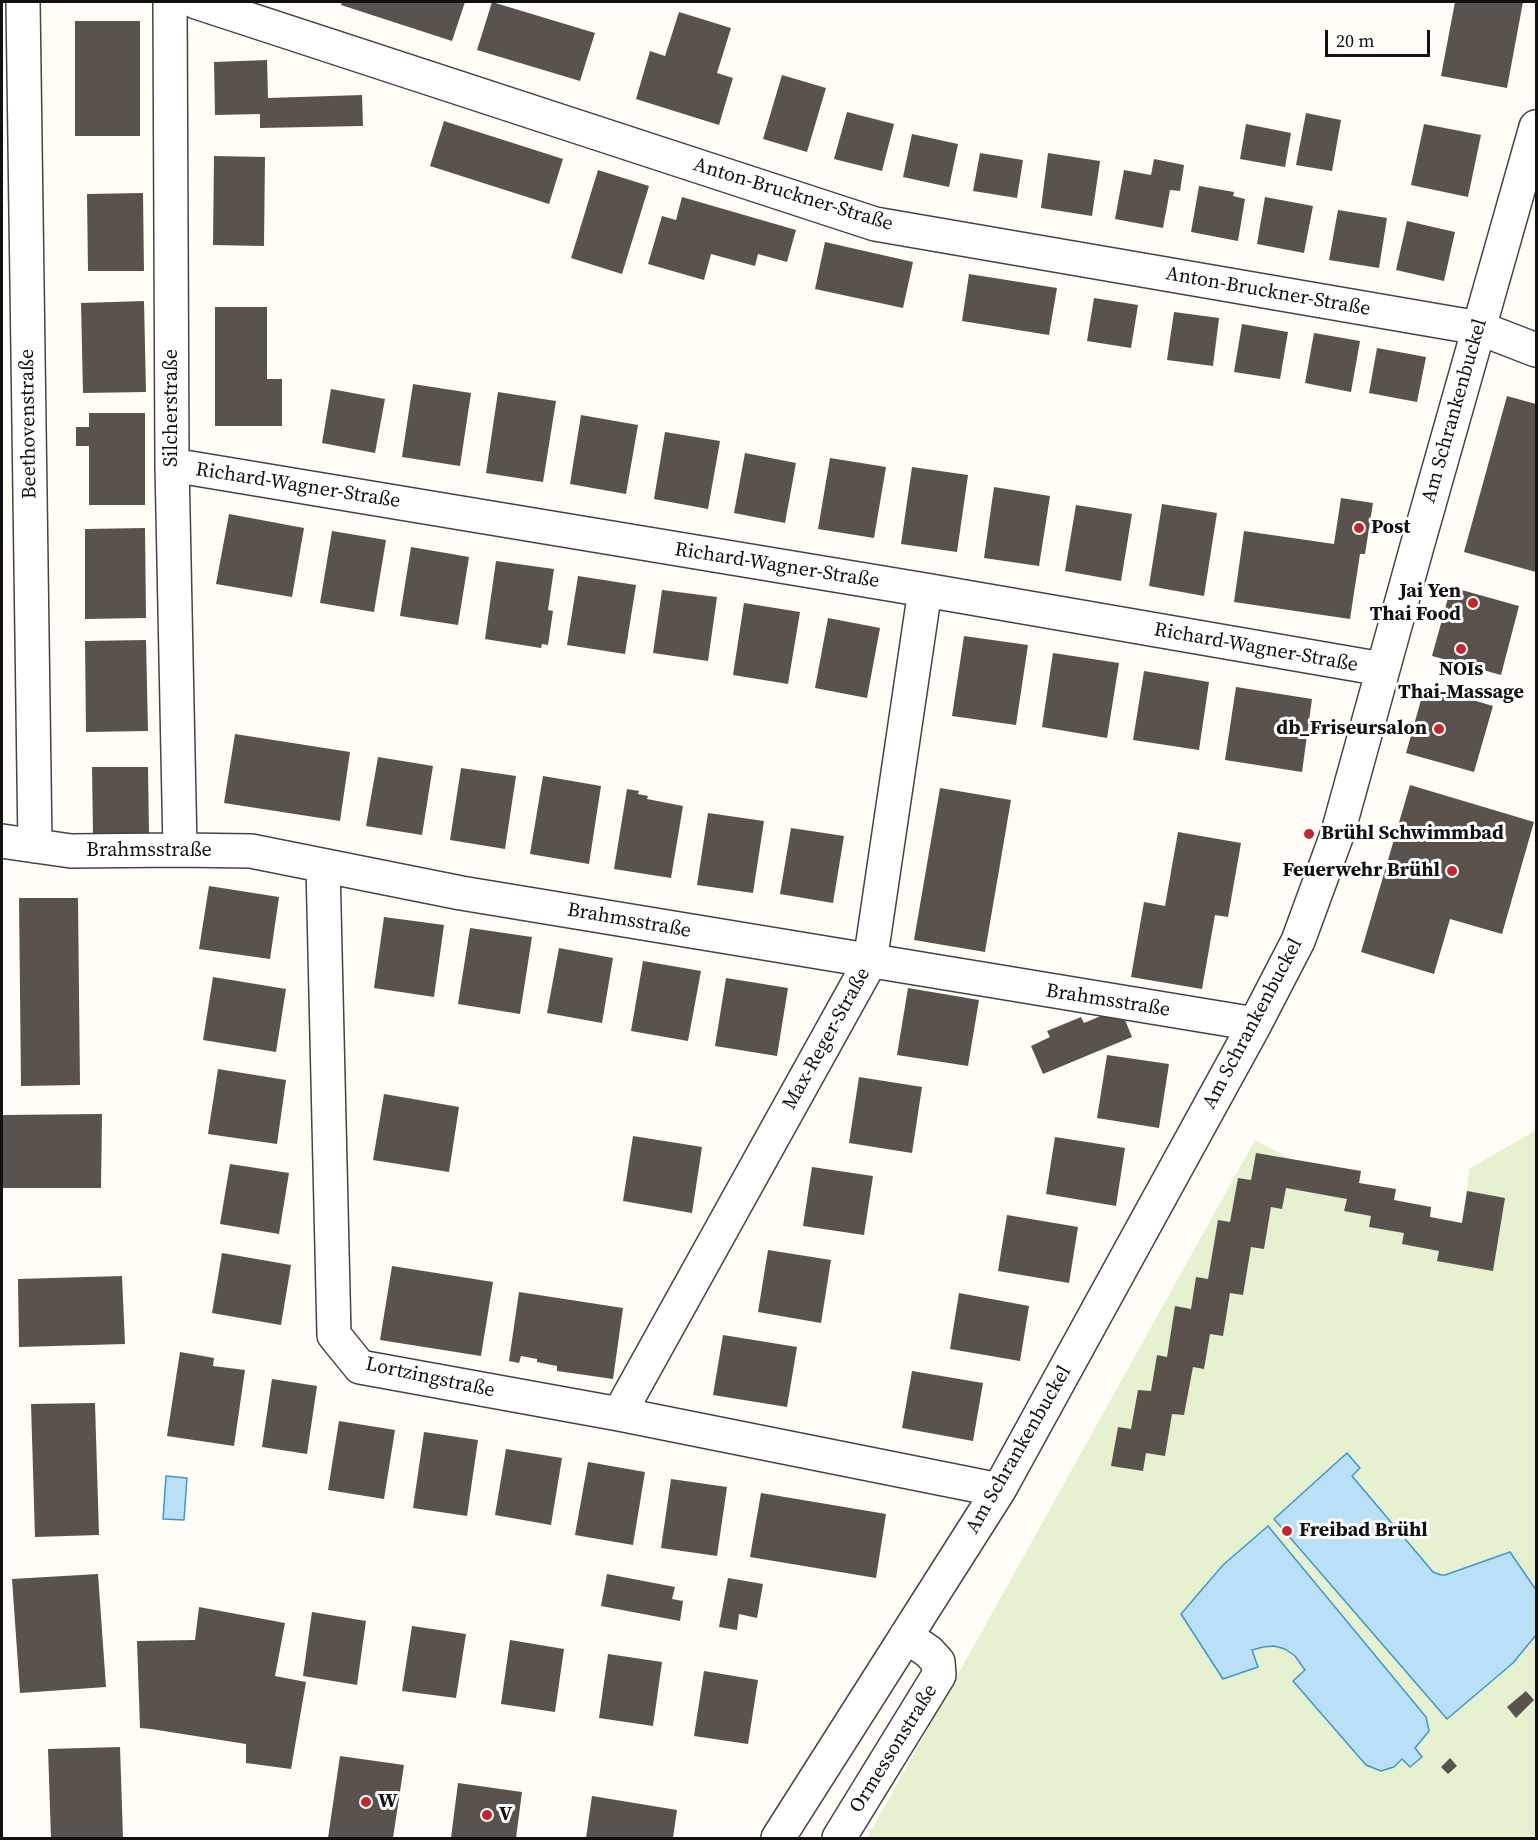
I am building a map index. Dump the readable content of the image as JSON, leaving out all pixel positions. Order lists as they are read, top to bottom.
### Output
{
  "streets": {
    "street": [
      "Anton-Bruckner-Straße",
      "Silcherstraße",
      "Am Schrankenbuckel",
      "Beethovenstraße",
      "Richard-Wagner-Straße",
      "Brahmsstraße",
      "Max-Reger-Straße",
      "Lortzingstraße",
      "Ormessonstraße"
    ]
  },
  "crossings": [
    ["Anton-Bruckner-Straße", "Am Schrankenbuckel"],
    ["Silcherstraße", "Richard-Wagner-Straße"],
    ["Silcherstraße", "Brahmsstraße"],
    ["Am Schrankenbuckel", "Richard-Wagner-Straße"],
    ["Am Schrankenbuckel", "Brahmsstraße"],
    ["Am Schrankenbuckel", "Lortzingstraße"],
    ["Am Schrankenbuckel", "Ormessonstraße"],
    ["Beethovenstraße", "Brahmsstraße"],
    ["Richard-Wagner-Straße", "Max-Reger-Straße"],
    ["Brahmsstraße", "Max-Reger-Straße"],
    ["Brahmsstraße", "Lortzingstraße"],
    ["Max-Reger-Straße", "Lortzingstraße"]
  ],
  "places": [
    "Post",
    "Jai Yen Thai Food",
    "NOIs Thai-Massage",
    "db_Friseursalon",
    "Brühl Schwimmbad",
    "Feuerwehr Brühl",
    "Freibad Brühl",
    "W",
    "V"
  ],
  "scale_bar": "20 m"
}
